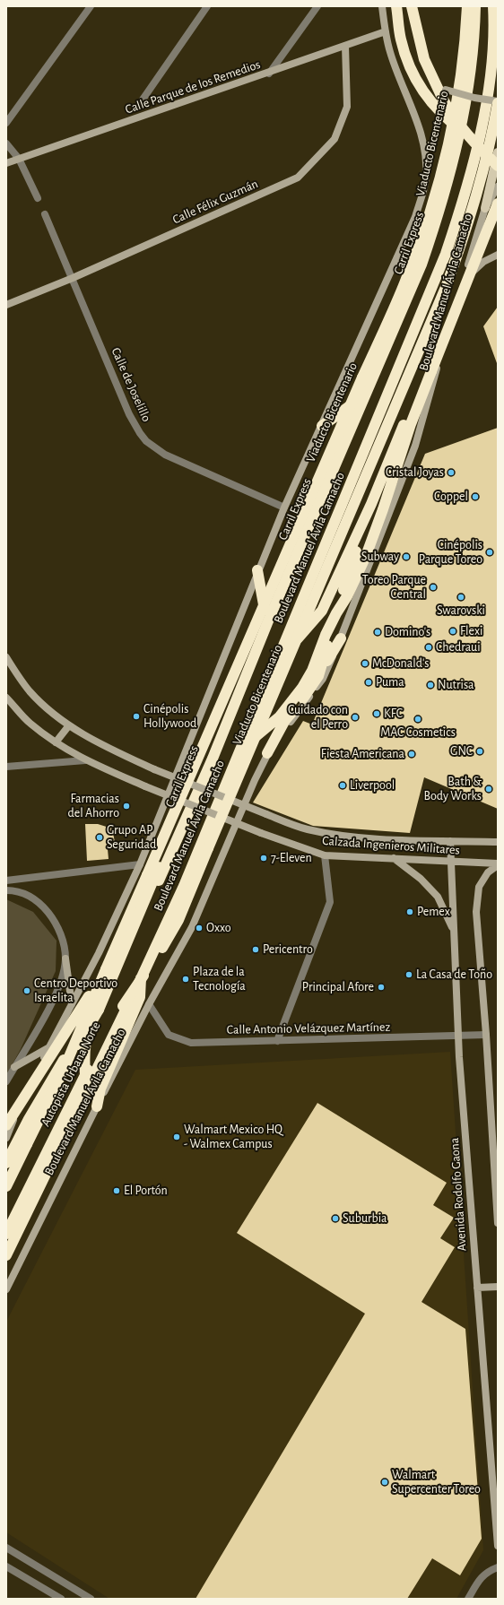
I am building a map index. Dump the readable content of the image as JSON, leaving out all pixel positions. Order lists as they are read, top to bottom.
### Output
{
  "streets": {
    "highway": [
      "Viaducto Bicentenario",
      "Carril Express",
      "Boulevard Manuel Ávila Camacho",
      "Autopista Urbana Norte"
    ],
    "main road": [
      "Calle Parque de los Remedios",
      "Calle Félix Guzmán",
      "Calzada Ingenieros Militares",
      "Avenida Rodolfo Gaona"
    ],
    "street": ["Calle de Joselillo", "Calle Antonio Velázquez Martínez"]
  },
  "crossings": [
    ["Calle Parque de los Remedios", "Calle Félix Guzmán"],
    ["Viaducto Bicentenario", "Autopista Urbana Norte"],
    ["Calle Félix Guzmán", "Calle de Joselillo"],
    ["Carril Express", "Autopista Urbana Norte"],
    ["Boulevard Manuel Ávila Camacho", "Calle Antonio Velázquez Martínez"],
    ["Calzada Ingenieros Militares", "Avenida Rodolfo Gaona"],
    ["Calle Antonio Velázquez Martínez", "Avenida Rodolfo Gaona"]
  ],
  "places": [
    "Cristal Joyas",
    "Coppel",
    "Cinépolis Parque Toreo",
    "Subway",
    "Toreo Parque Central",
    "Swarovski",
    "Flexi",
    "Domino's",
    "Chedraui",
    "McDonald's",
    "Puma",
    "Nutrisa",
    "KFC",
    "Cinépolis Hollywood",
    "Cuidado con el Perro",
    "MAC Cosmetics",
    "GNC",
    "Fiesta Americana",
    "Liverpool",
    "Bath & Body Works",
    "Farmacias del Ahorro",
    "Grupo AP Seguridad",
    "7-Eleven",
    "Pemex",
    "Oxxo",
    "Pericentro",
    "La Casa de Toño",
    "Plaza de la Tecnología",
    "Principal Afore",
    "Centro Deportivo Israelita",
    "Walmart Mexico HQ - Walmex Campus",
    "El Portón",
    "Suburbia",
    "Walmart Supercenter Toreo"
  ]
}
